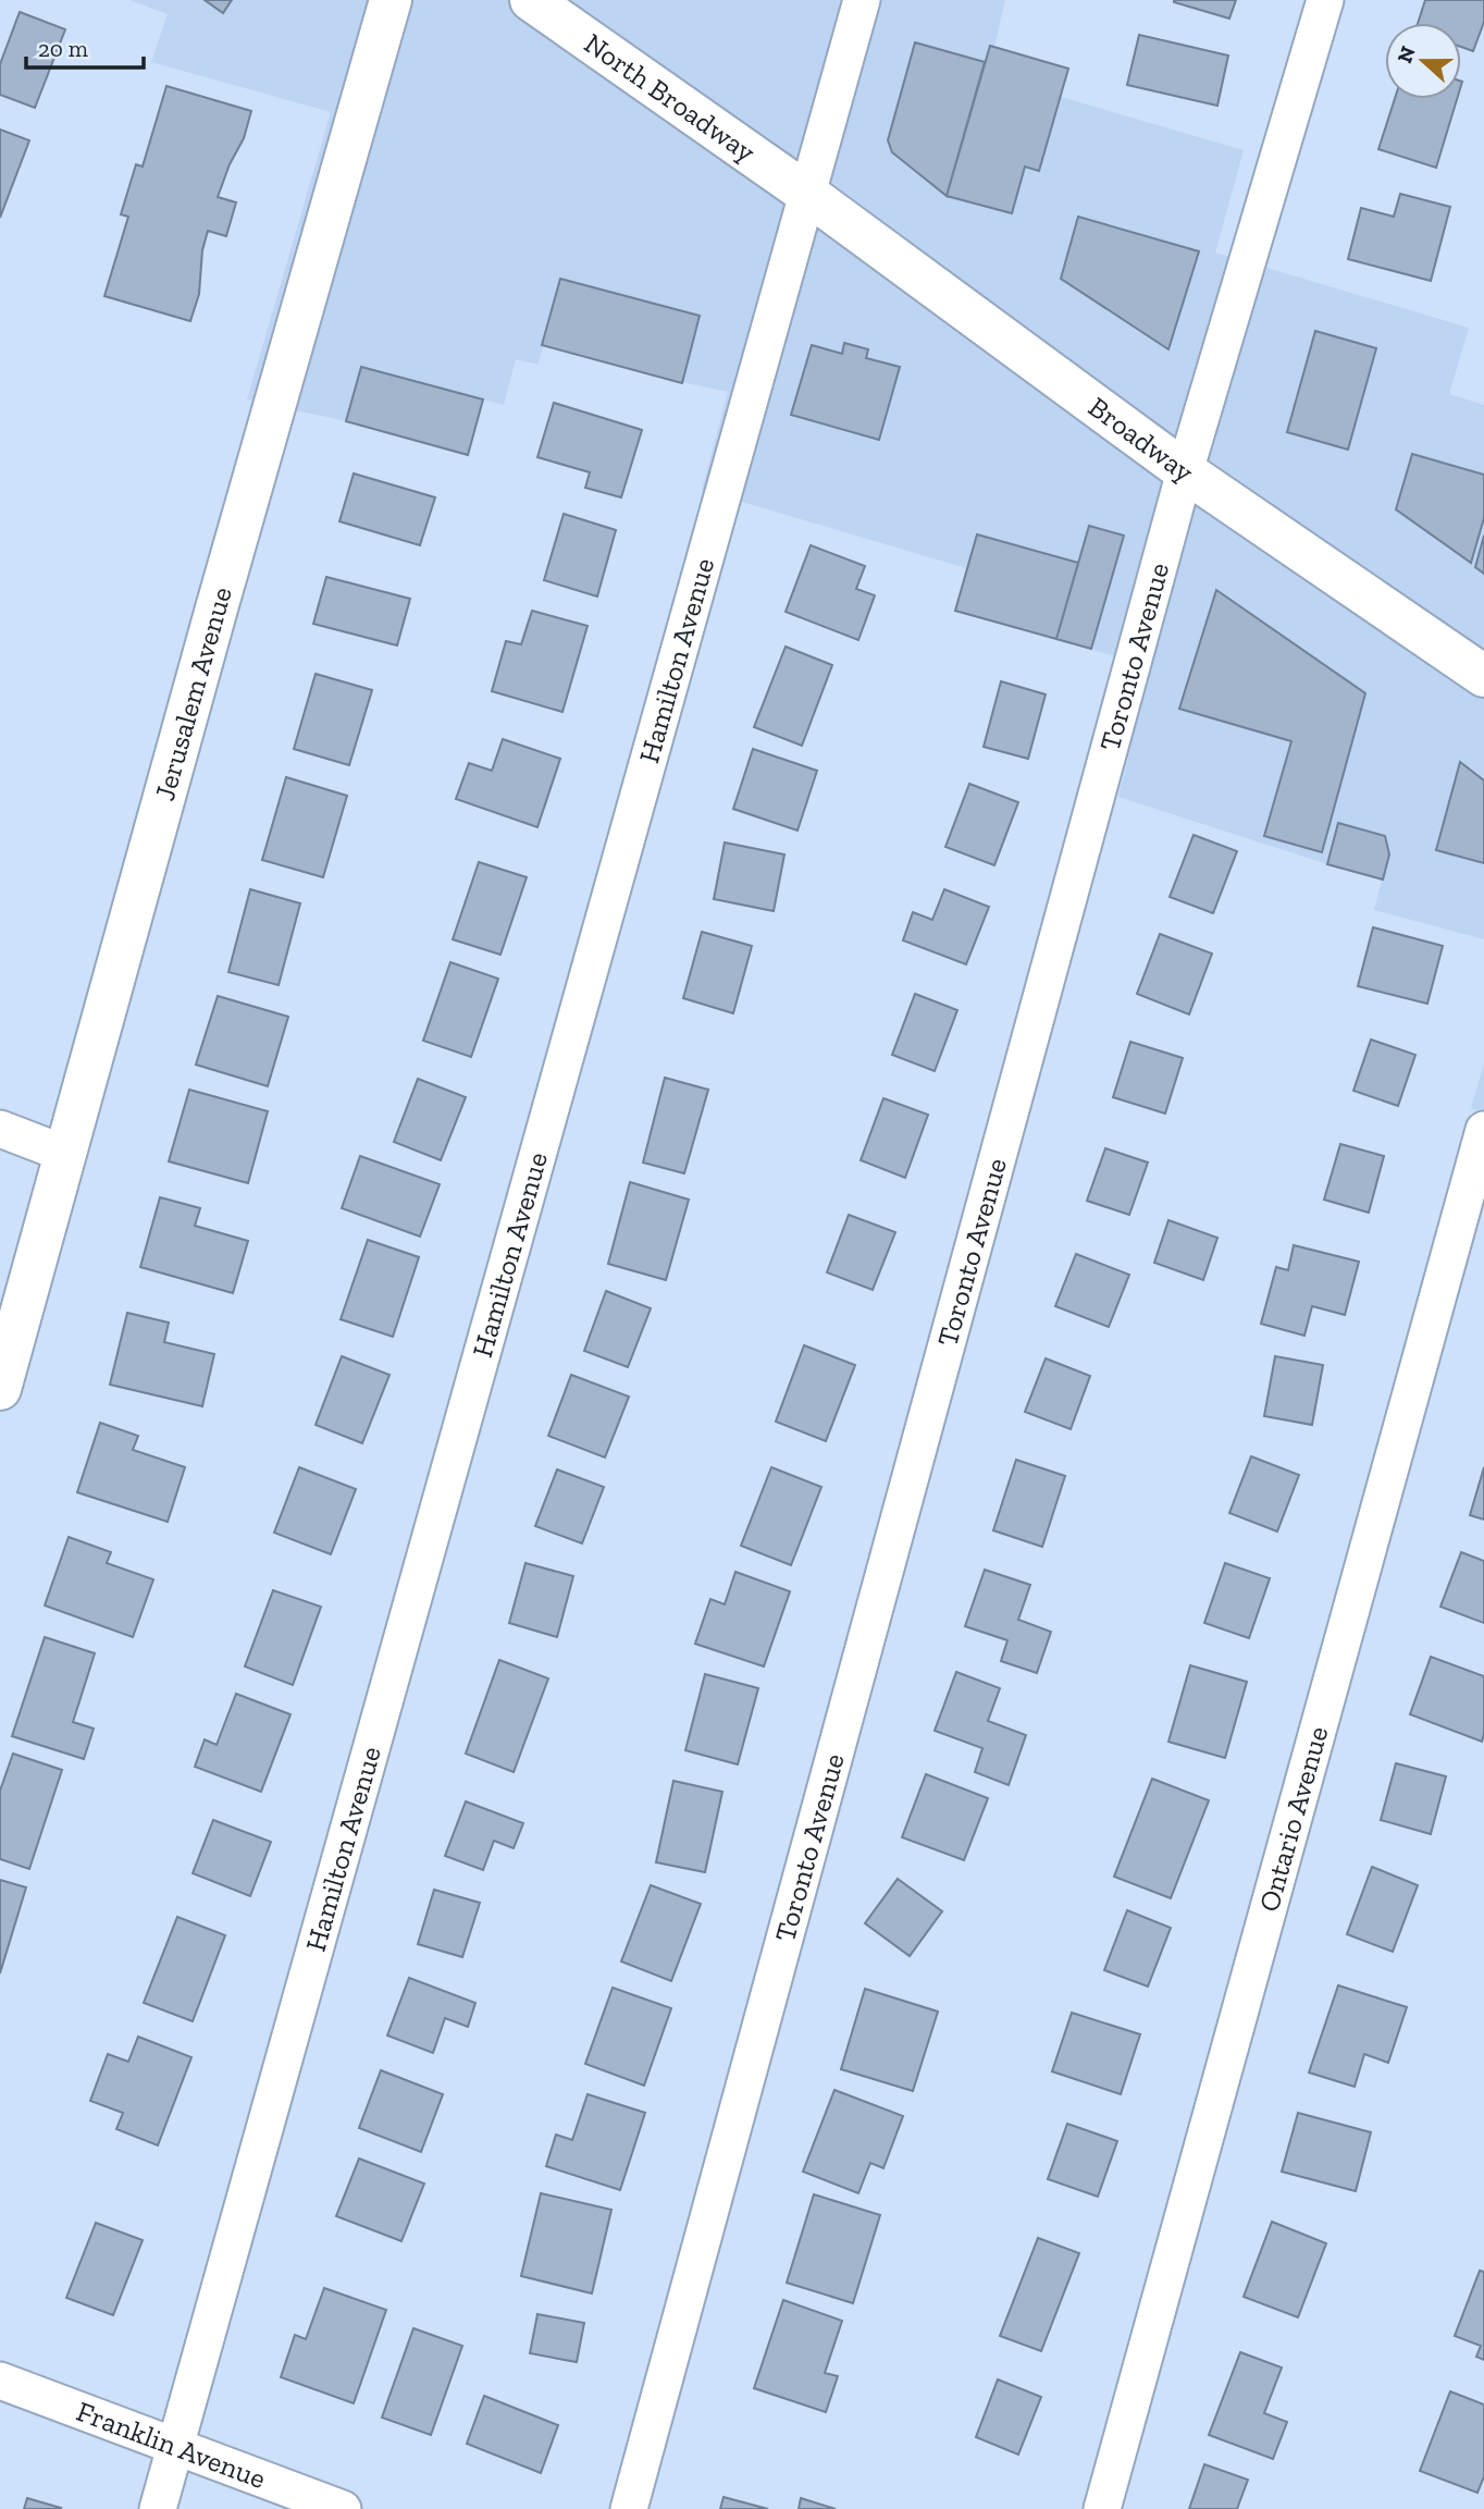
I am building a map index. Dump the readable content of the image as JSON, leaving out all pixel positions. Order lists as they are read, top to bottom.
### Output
{
  "streets": {
    "main road": ["North Broadway", "Broadway", "Jerusalem Avenue"],
    "street": [
      "Toronto Avenue",
      "Hamilton Avenue",
      "Ontario Avenue",
      "Franklin Avenue"
    ]
  },
  "crossings": [
    ["North Broadway", "Broadway"],
    ["North Broadway", "Hamilton Avenue"],
    ["Broadway", "Toronto Avenue"],
    ["Broadway", "Hamilton Avenue"],
    ["Hamilton Avenue", "Franklin Avenue"]
  ],
  "scale_bar": "20 m",
  "north": "left"
}
